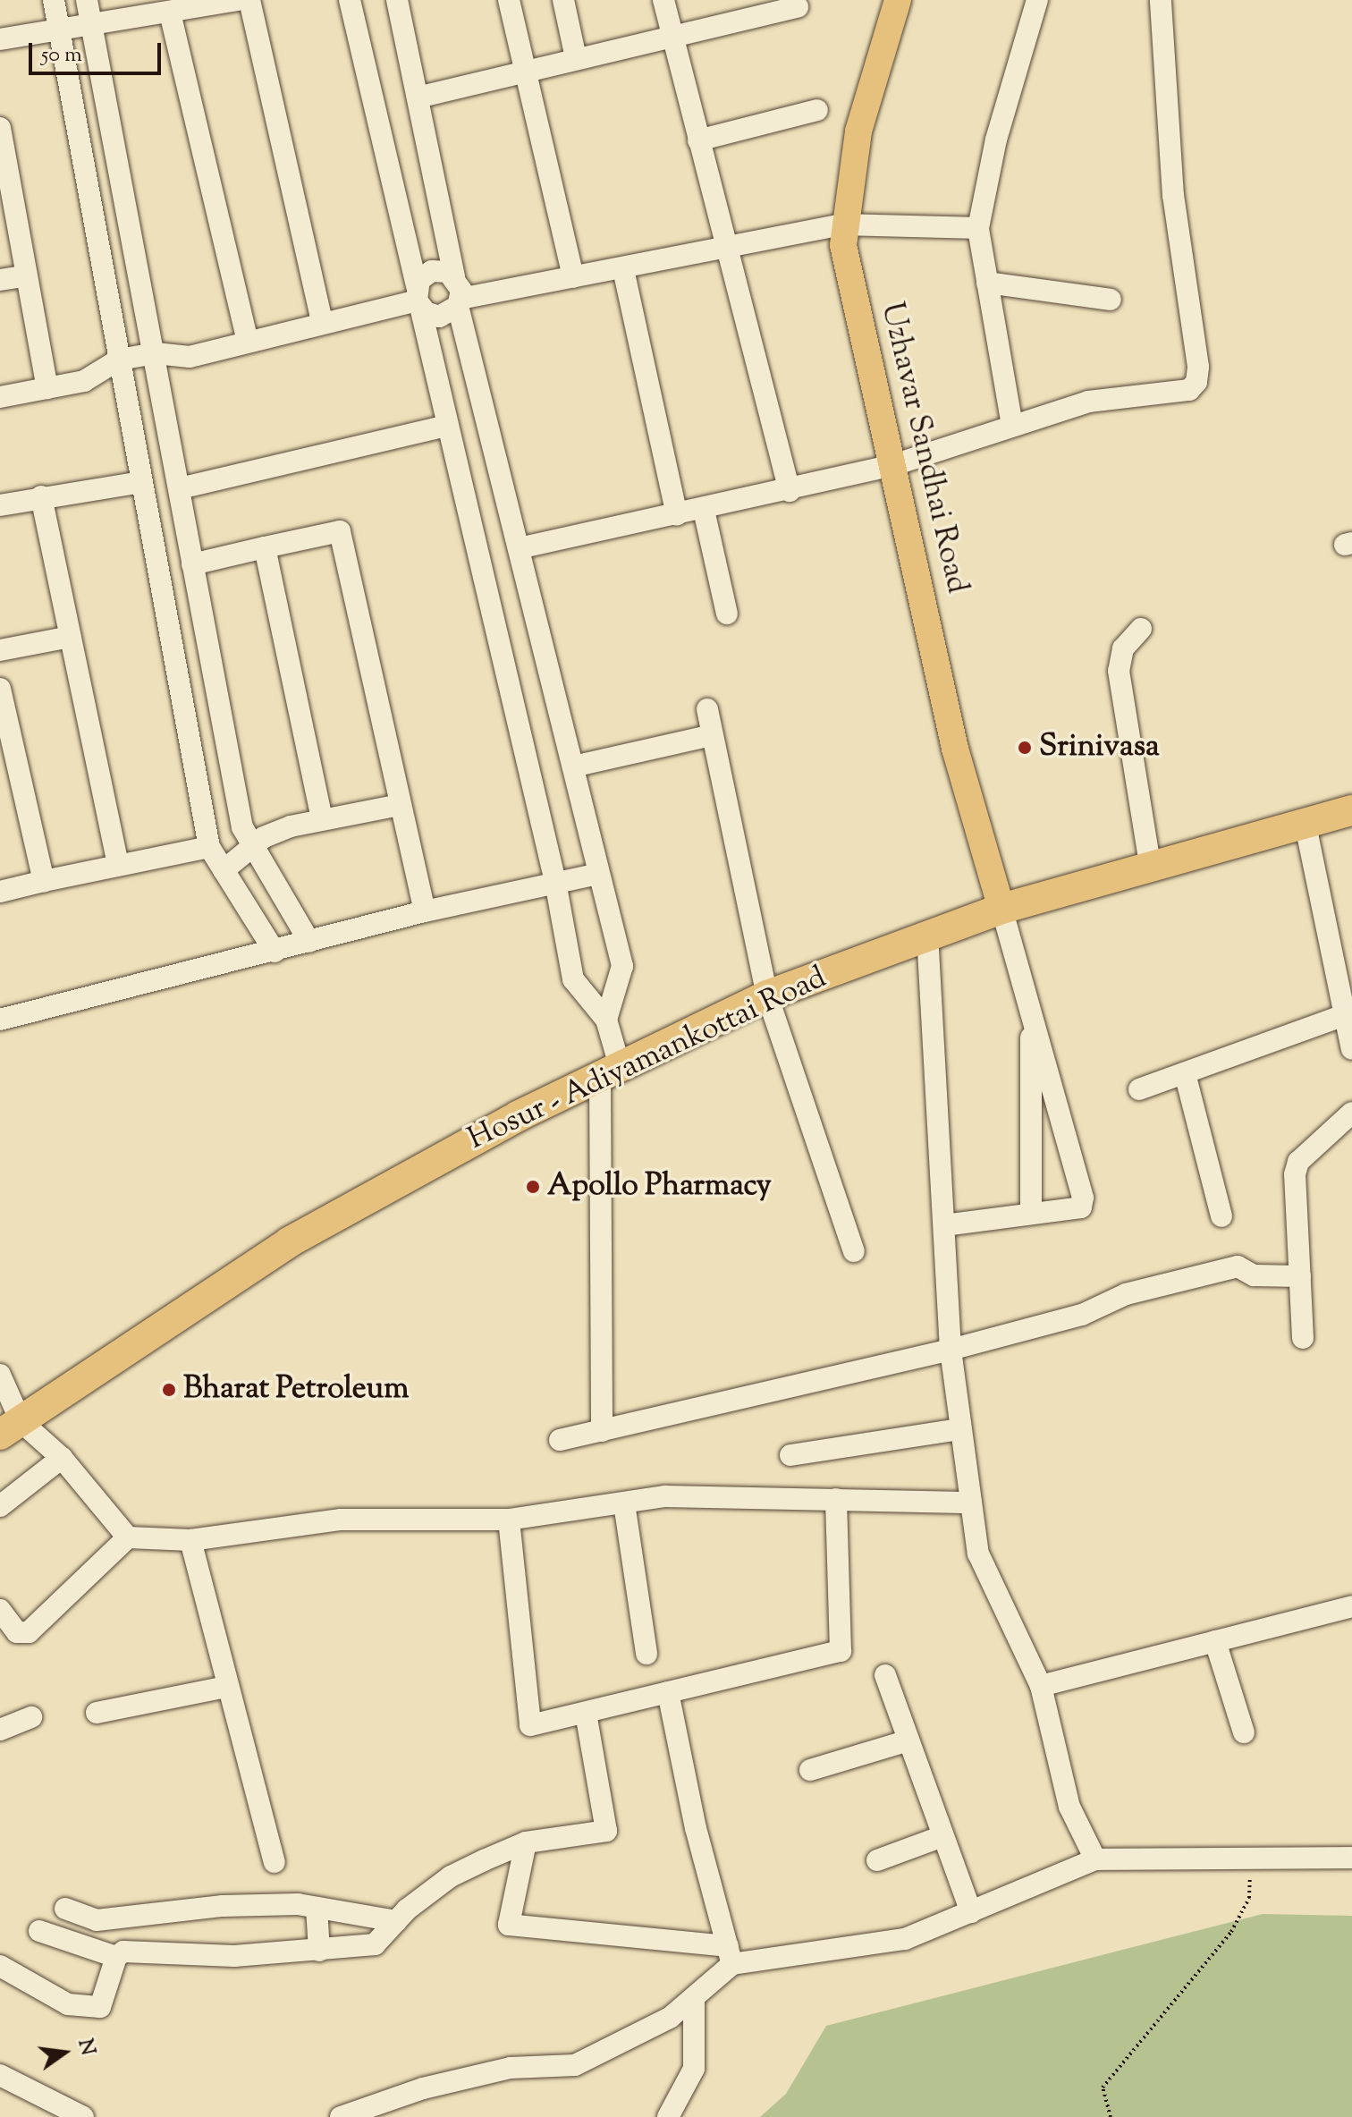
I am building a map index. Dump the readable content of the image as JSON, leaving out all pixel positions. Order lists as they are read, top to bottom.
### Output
{
  "streets": {
    "highway": ["Hosur - Adiyamankottai Road"],
    "main road": ["Uzhavar Sandhai Road"]
  },
  "crossings": [
    ["Uzhavar Sandhai Road", "Hosur - Adiyamankottai Road"]
  ],
  "places": ["Srinivasa", "Apollo Pharmacy", "Bharat Petroleum"],
  "scale_bar": "50 m",
  "north": "right"
}
